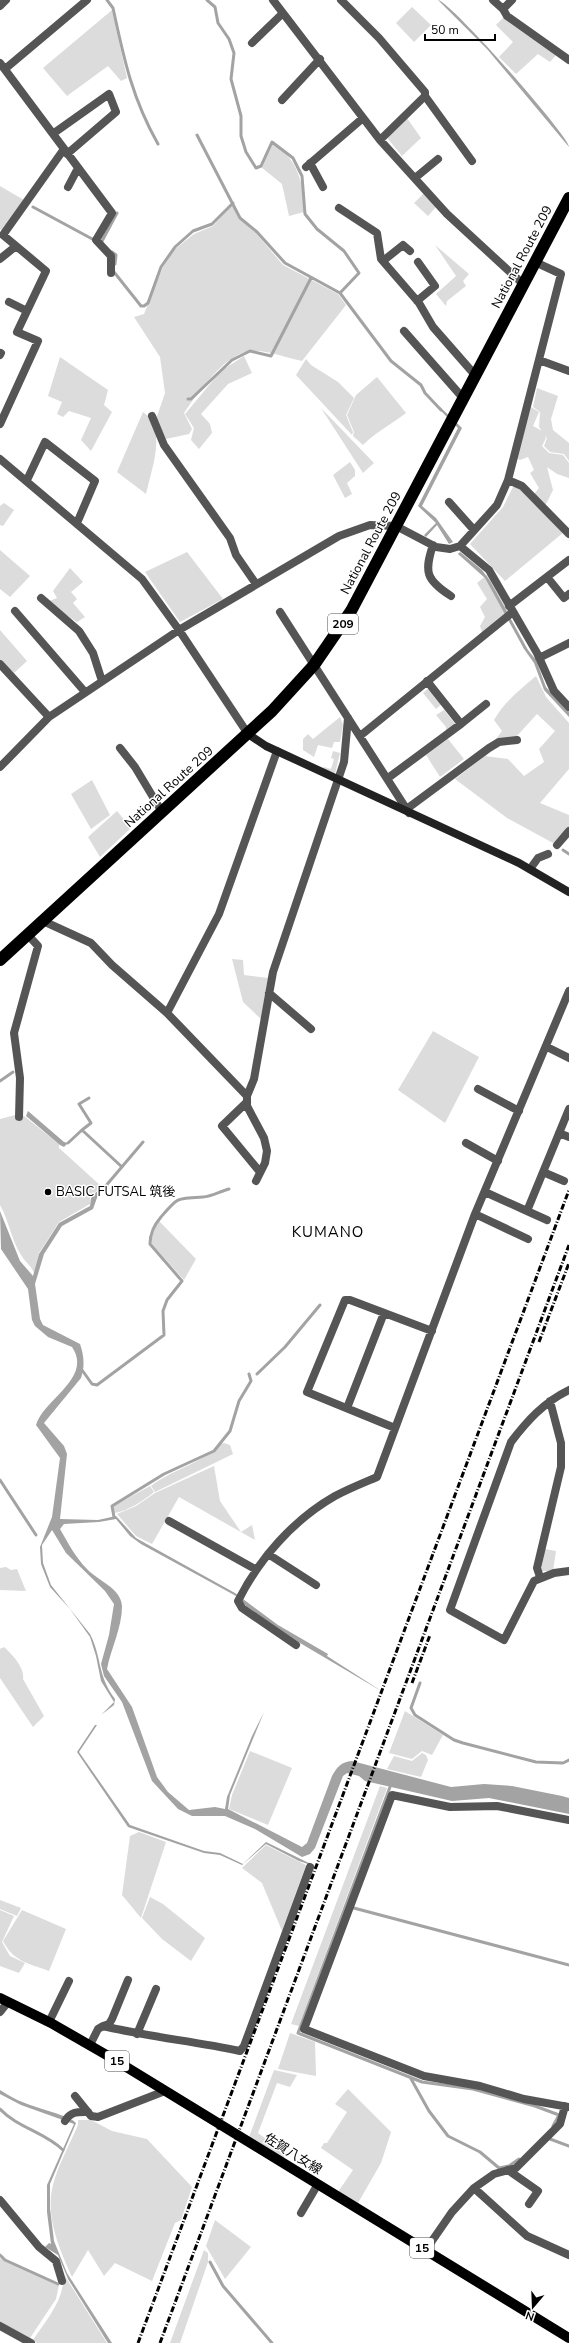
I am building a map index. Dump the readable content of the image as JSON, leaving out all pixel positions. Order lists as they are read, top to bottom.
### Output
{
  "streets": {
    "highway": ["National Route 209", "209"],
    "main road": ["15", "佐賀八女線"]
  },
  "districts": ["KUMANO"],
  "places": ["BASIC FUTSAL 筑後"],
  "scale_bar": "50 m",
  "north": "bottom"
}
